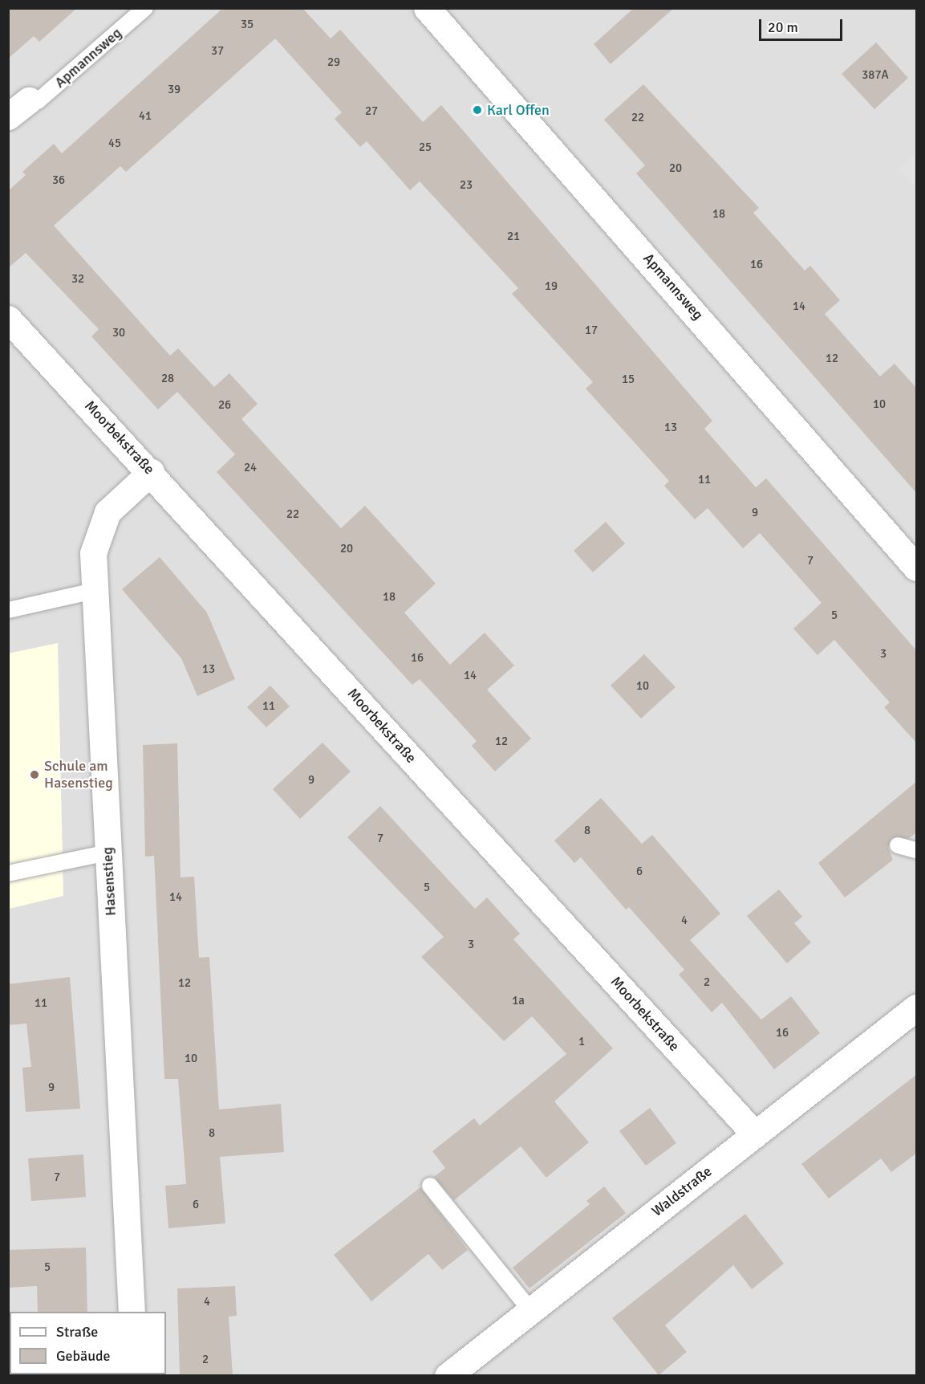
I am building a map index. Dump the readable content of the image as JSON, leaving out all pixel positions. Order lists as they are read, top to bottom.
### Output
{
  "streets": {
    "street": [
      "Apmannsweg",
      "Moorbekstraße",
      "Hasenstieg",
      "Waldstraße"
    ]
  },
  "crossings": [
    ["Moorbekstraße", "Hasenstieg"],
    ["Moorbekstraße", "Waldstraße"]
  ],
  "places": ["Karl Offen", "Schule am Hasenstieg"],
  "house_numbers": [
    "35",
    "37",
    "29",
    "387A",
    "39",
    "27",
    "41",
    "22",
    "45",
    "25",
    "20",
    "36",
    "23",
    "18",
    "21",
    "16",
    "32",
    "19",
    "14",
    "17",
    "30",
    "12",
    "28",
    "15",
    "10",
    "26",
    "13",
    "24",
    "11",
    "9",
    "22",
    "20",
    "7",
    "18",
    "5",
    "3",
    "16",
    "13",
    "14",
    "10",
    "11",
    "12",
    "9",
    "8",
    "7",
    "6",
    "5",
    "14",
    "4",
    "3",
    "2",
    "12",
    "1a",
    "11",
    "16",
    "1",
    "10",
    "9",
    "8",
    "7",
    "6",
    "5",
    "4",
    "2"
  ],
  "legend": ["Straße", "Gebäude"],
  "scale_bar": "20 m"
}
